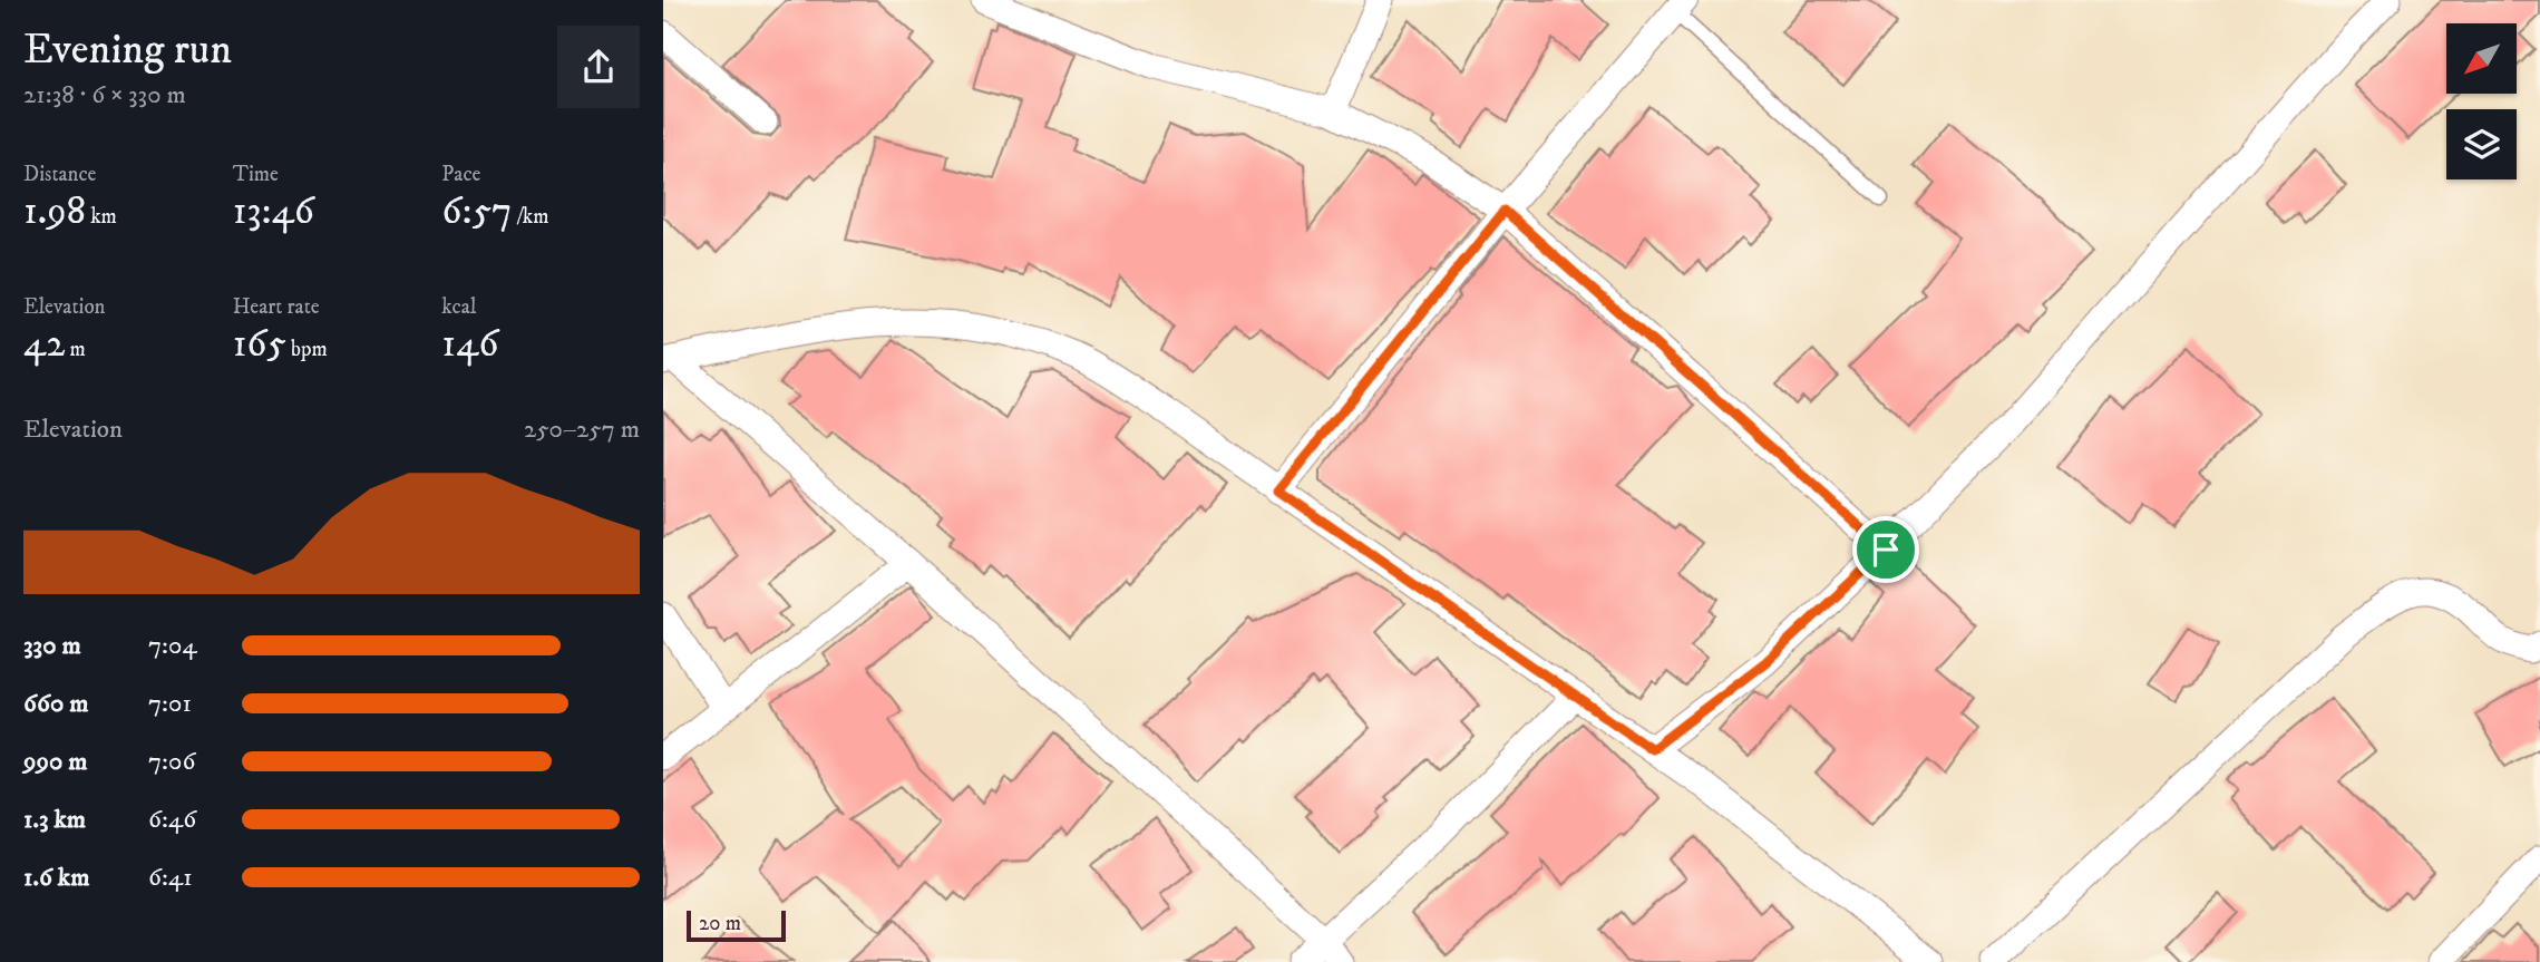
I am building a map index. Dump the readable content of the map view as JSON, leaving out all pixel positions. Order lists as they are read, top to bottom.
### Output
{
  "scale_bar": "20 m",
  "north": "bottom left",
  "page": {
    "heading": ["Evening run", "21:38 · 6 × 330 m"],
    "stats": [
      ["Distance", "1.98 km"],
      ["Time", "13:46"],
      ["Pace", "6:57 /km"],
      ["Elevation", "42 m"],
      ["Heart rate", "165 bpm"],
      ["kcal", "146"]
    ],
    "chart": ["Elevation", "250–257 m"],
    "list": [
      {
        "name": "330 m",
        "note": "7:04"
      },
      {
        "name": "660 m",
        "note": "7:01"
      },
      {
        "name": "990 m",
        "note": "7:06"
      },
      {
        "name": "1.3 km",
        "note": "6:46"
      },
      {
        "name": "1.6 km",
        "note": "6:41"
      }
    ],
    "scale": "20 m"
  }
}
